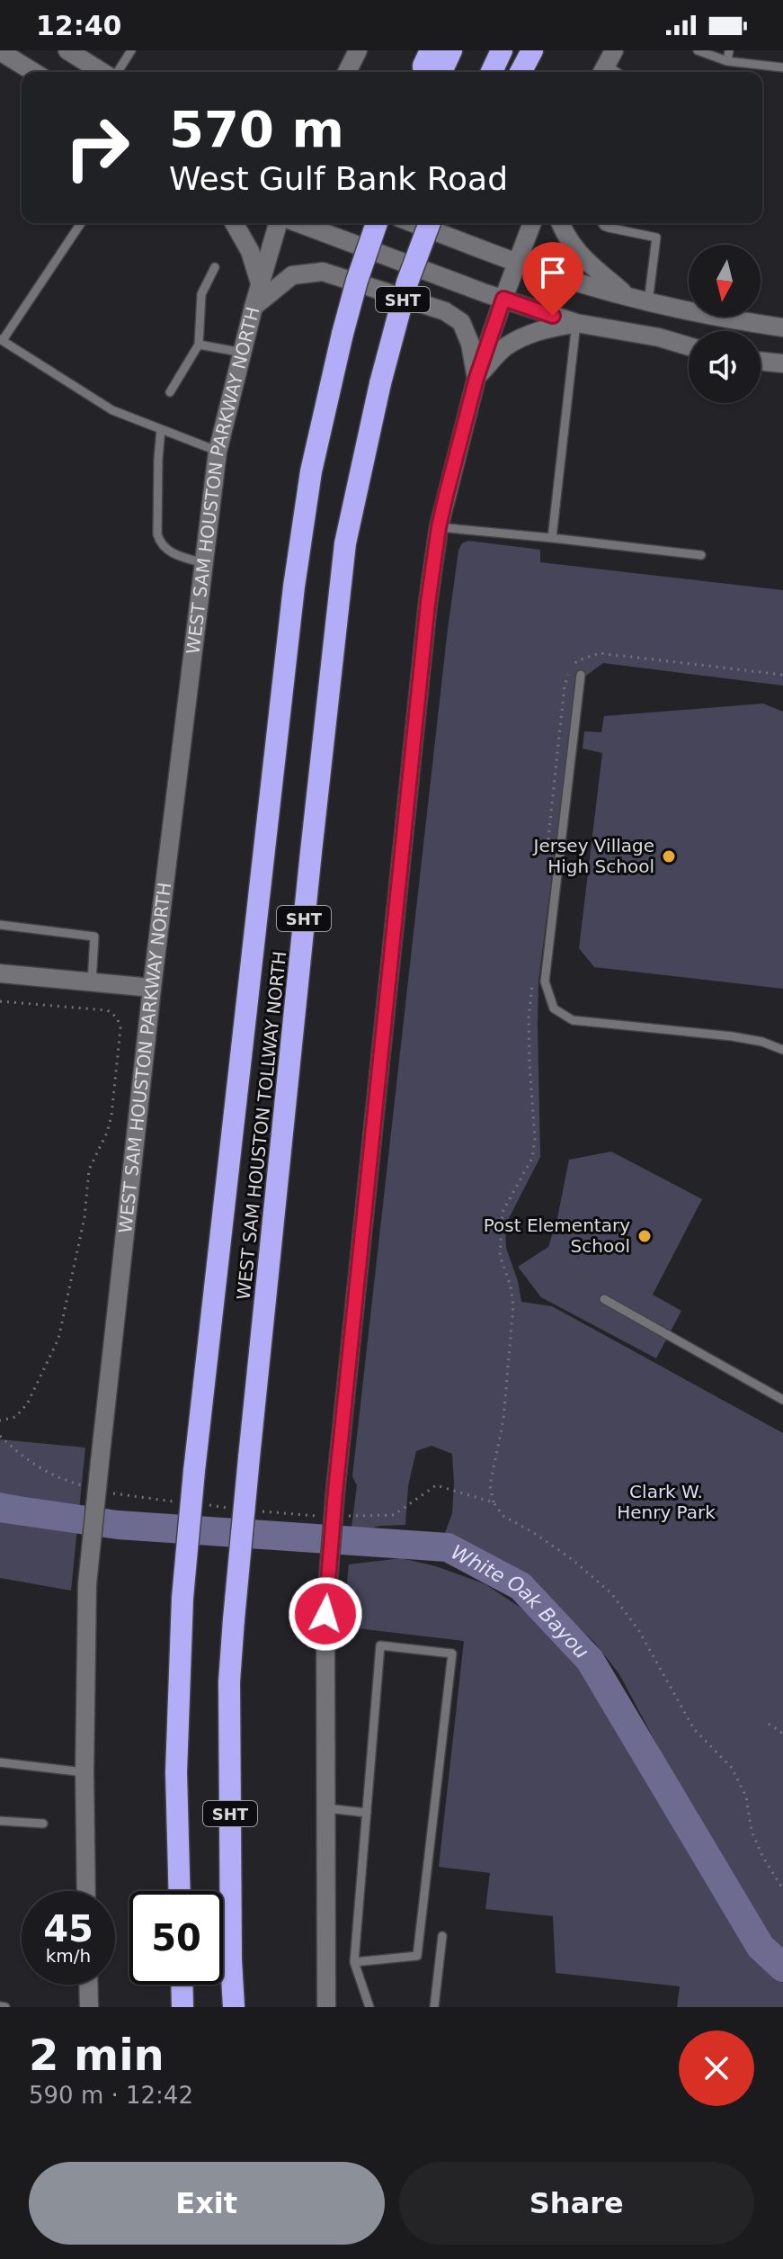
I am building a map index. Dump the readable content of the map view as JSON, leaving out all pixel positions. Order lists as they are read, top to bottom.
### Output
{
  "streets": {
    "highway": ["SHT", "WEST SAM HOUSTON TOLLWAY NORTH"],
    "main road": ["WEST SAM HOUSTON PARKWAY NORTH"]
  },
  "water": ["White Oak Bayou"],
  "parks": ["Clark W. Henry Park"],
  "places": ["Jersey Village High School", "Post Elementary School"],
  "north": "bottom",
  "page": {
    "status": "12:40",
    "turn": ["570 m", "West Gulf Bank Road"],
    "speed": "45 km/h",
    "limit": "50",
    "heading": ["2 min", "590 m · 12:42"],
    "buttons": ["Exit", "Share"]
  }
}
